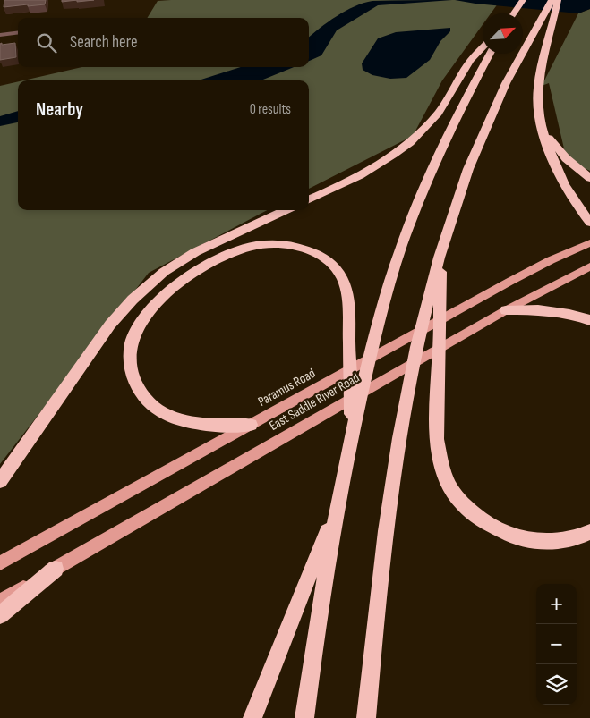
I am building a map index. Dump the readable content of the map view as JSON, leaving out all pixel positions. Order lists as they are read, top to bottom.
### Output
{
  "streets": {
    "main road": ["Paramus Road", "East Saddle River Road"]
  },
  "north": "top right",
  "page": {
    "search": "Search here",
    "heading": ["Nearby", "0 results"],
    "map_buttons": ["+", "−"]
  }
}
